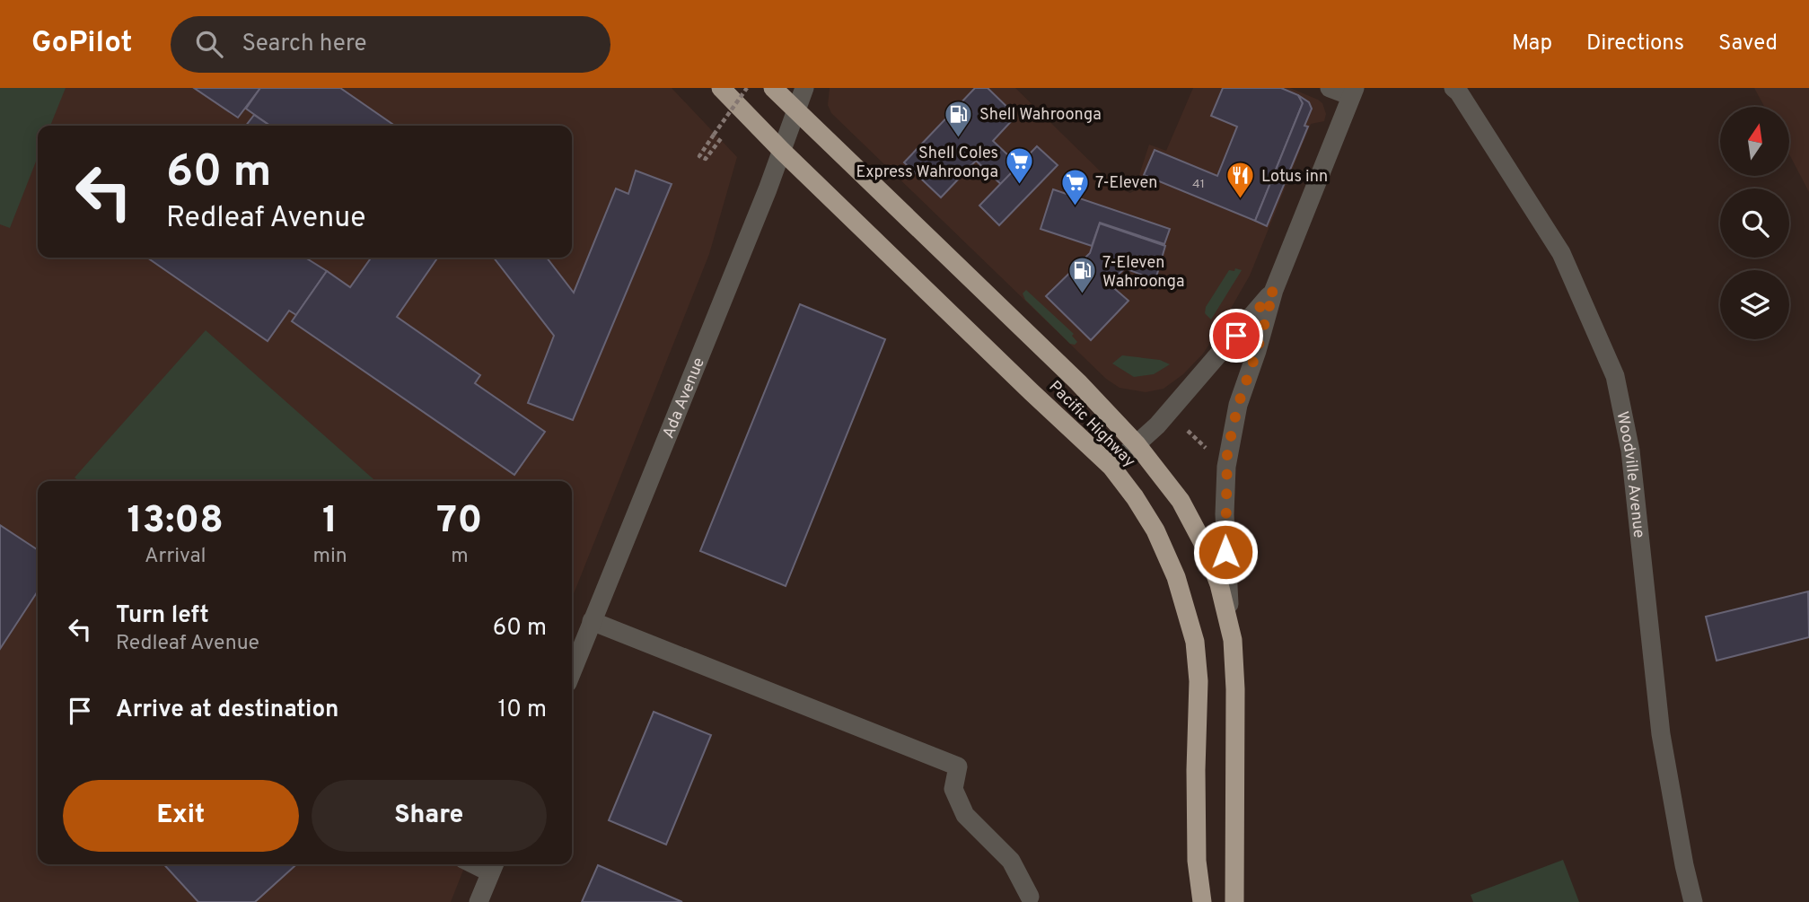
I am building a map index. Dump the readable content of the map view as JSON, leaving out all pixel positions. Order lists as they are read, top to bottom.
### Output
{
  "streets": {
    "highway": ["Pacific Highway"],
    "street": ["Ada Avenue", "Woodville Avenue"]
  },
  "crossings": [
    ["Ada Avenue", "Pacific Highway"]
  ],
  "places": {
    "fuel station": ["Shell Wahroonga", "7-Eleven Wahroonga"],
    "supermarket": ["Shell Coles Express Wahroonga", "7-Eleven"],
    "restaurant": ["Lotus inn"]
  },
  "house_numbers": ["41"],
  "north": "top",
  "page": {
    "header": "GoPilot",
    "search": "Search here",
    "nav": ["Map", "Directions", "Saved"],
    "turn": ["60 m", "Redleaf Avenue"],
    "eta": [
      "13:08",
      "Arrival",
      "1",
      "min",
      "70",
      "m"
    ],
    "list": [
      {
        "name": "Turn left",
        "note": "Redleaf Avenue",
        "value": "60 m"
      },
      {
        "name": "Arrive at destination",
        "value": "10 m"
      }
    ],
    "buttons": ["Exit", "Share"]
  }
}
